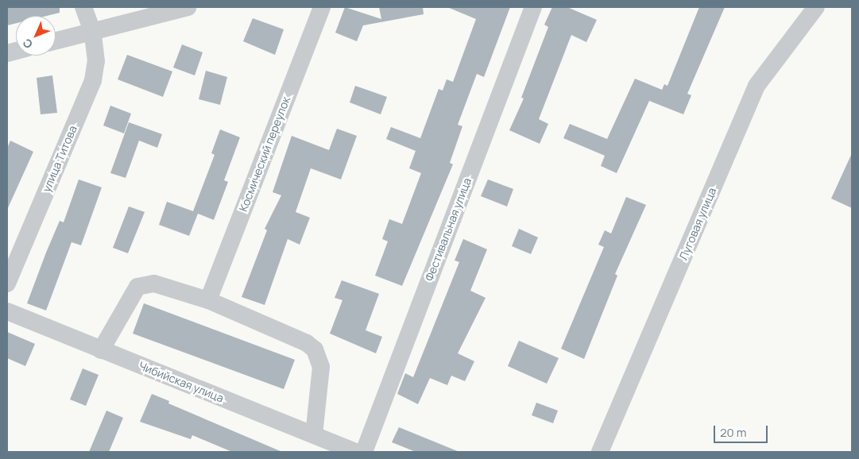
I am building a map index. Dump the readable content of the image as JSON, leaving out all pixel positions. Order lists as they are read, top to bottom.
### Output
{
  "streets": {
    "street": [
      "Космический переулок",
      "улица Титова",
      "Луговая улица",
      "Фестивальная улица",
      "Чибийская улица"
    ]
  },
  "scale_bar": "20 m",
  "north": "bottom left"
}
